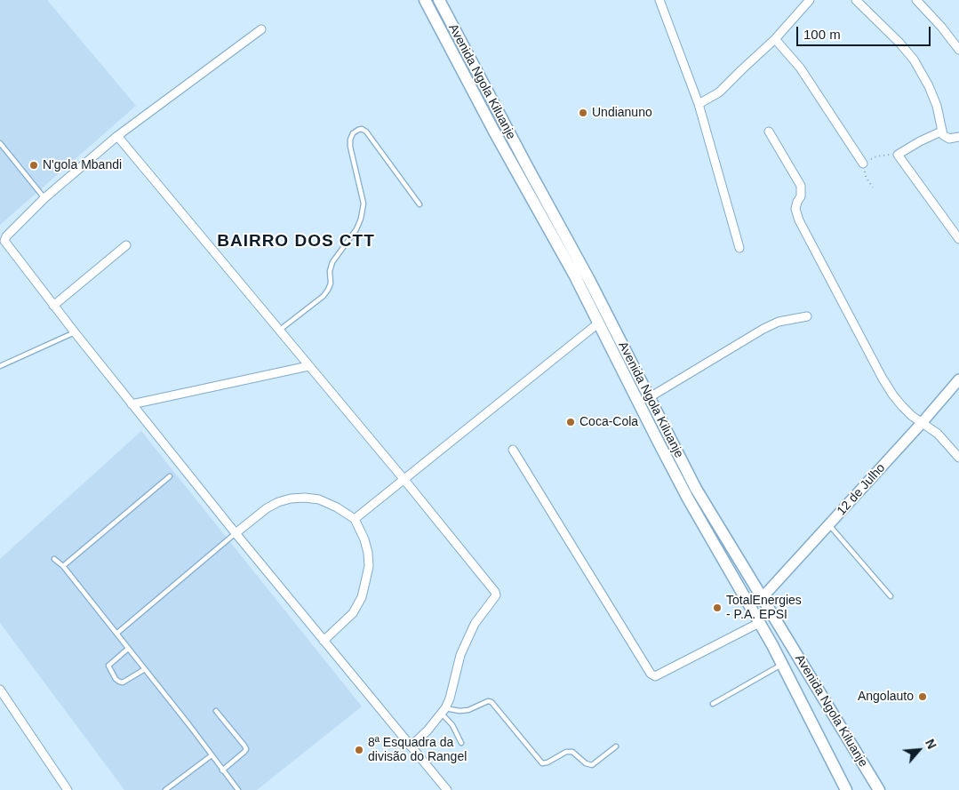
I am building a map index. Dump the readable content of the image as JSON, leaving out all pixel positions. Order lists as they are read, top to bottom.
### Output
{
  "streets": {
    "main road": ["Avenida Ngola Kiluanje"],
    "street": ["12 de Julho"]
  },
  "crossings": [
    ["Avenida Ngola Kiluanje", "12 de Julho"]
  ],
  "districts": ["BAIRRO DOS CTT"],
  "places": [
    "Undianuno",
    "N'gola Mbandi",
    "Coca-Cola",
    "TotalEnergies - P.A. EPSI",
    "Angolauto",
    "8ª Esquadra da divisão do Rangel"
  ],
  "scale_bar": "100 m",
  "north": "top right"
}
